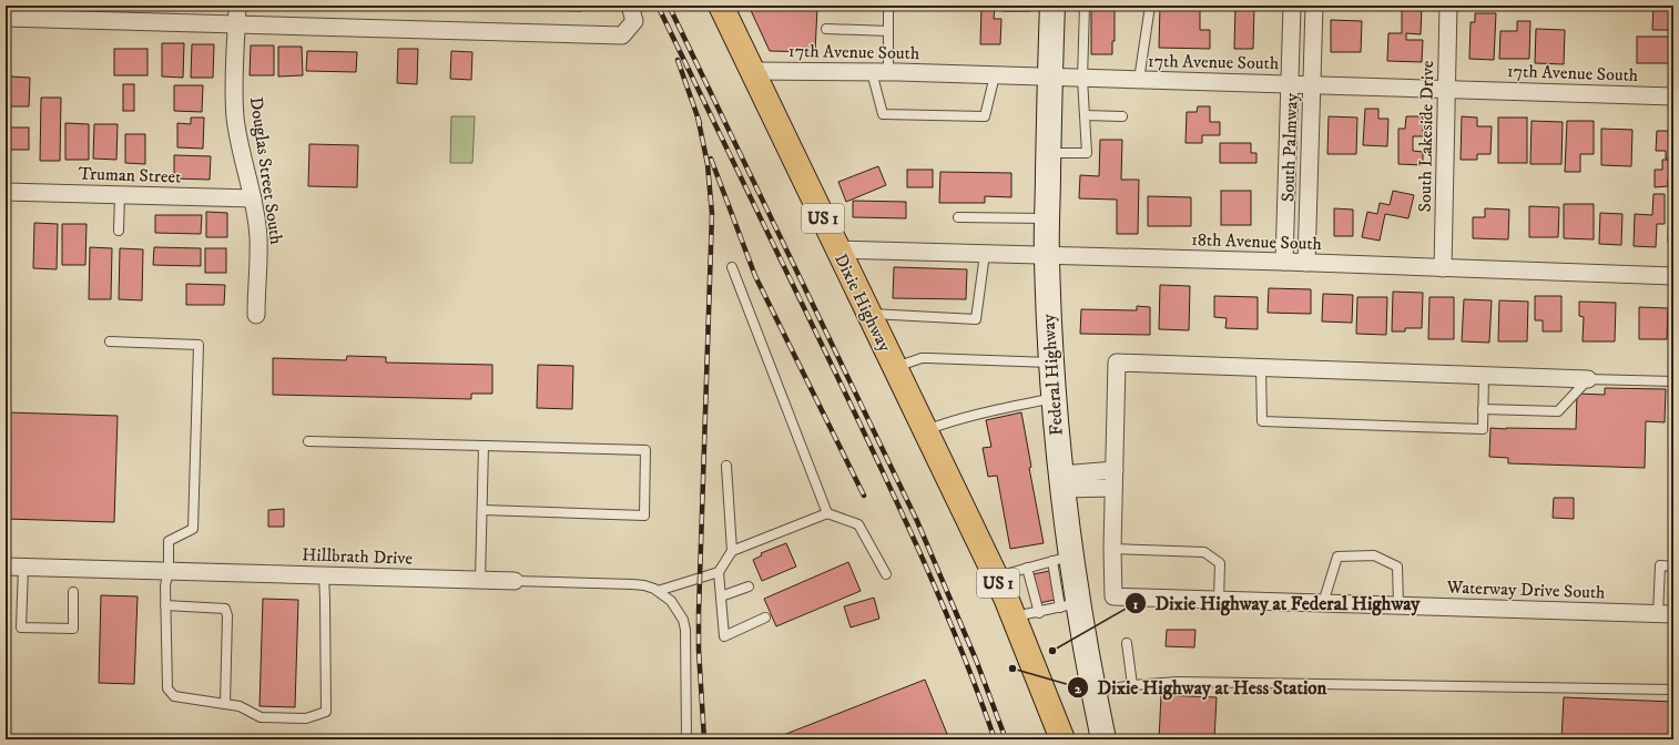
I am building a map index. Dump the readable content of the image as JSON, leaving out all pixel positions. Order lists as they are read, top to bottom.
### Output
{
  "streets": {
    "main road": ["US 1", "Dixie Highway", "Federal Highway"],
    "street": [
      "17th Avenue South",
      "South Lakeside Drive",
      "South Palmway",
      "Douglas Street South",
      "Truman Street",
      "18th Avenue South",
      "Hillbrath Drive",
      "Waterway Drive South"
    ]
  },
  "crossings": [
    ["17th Avenue South", "South Lakeside Drive"],
    ["17th Avenue South", "South Palmway"],
    ["17th Avenue South", "Dixie Highway"],
    ["17th Avenue South", "Federal Highway"],
    ["South Lakeside Drive", "18th Avenue South"],
    ["South Palmway", "18th Avenue South"],
    ["Douglas Street South", "Truman Street"],
    ["US 1", "Dixie Highway"],
    ["18th Avenue South", "Dixie Highway"],
    ["18th Avenue South", "Federal Highway"]
  ],
  "places": ["Dixie Highway at Federal Highway", "Dixie Highway at Hess Station"]
}
